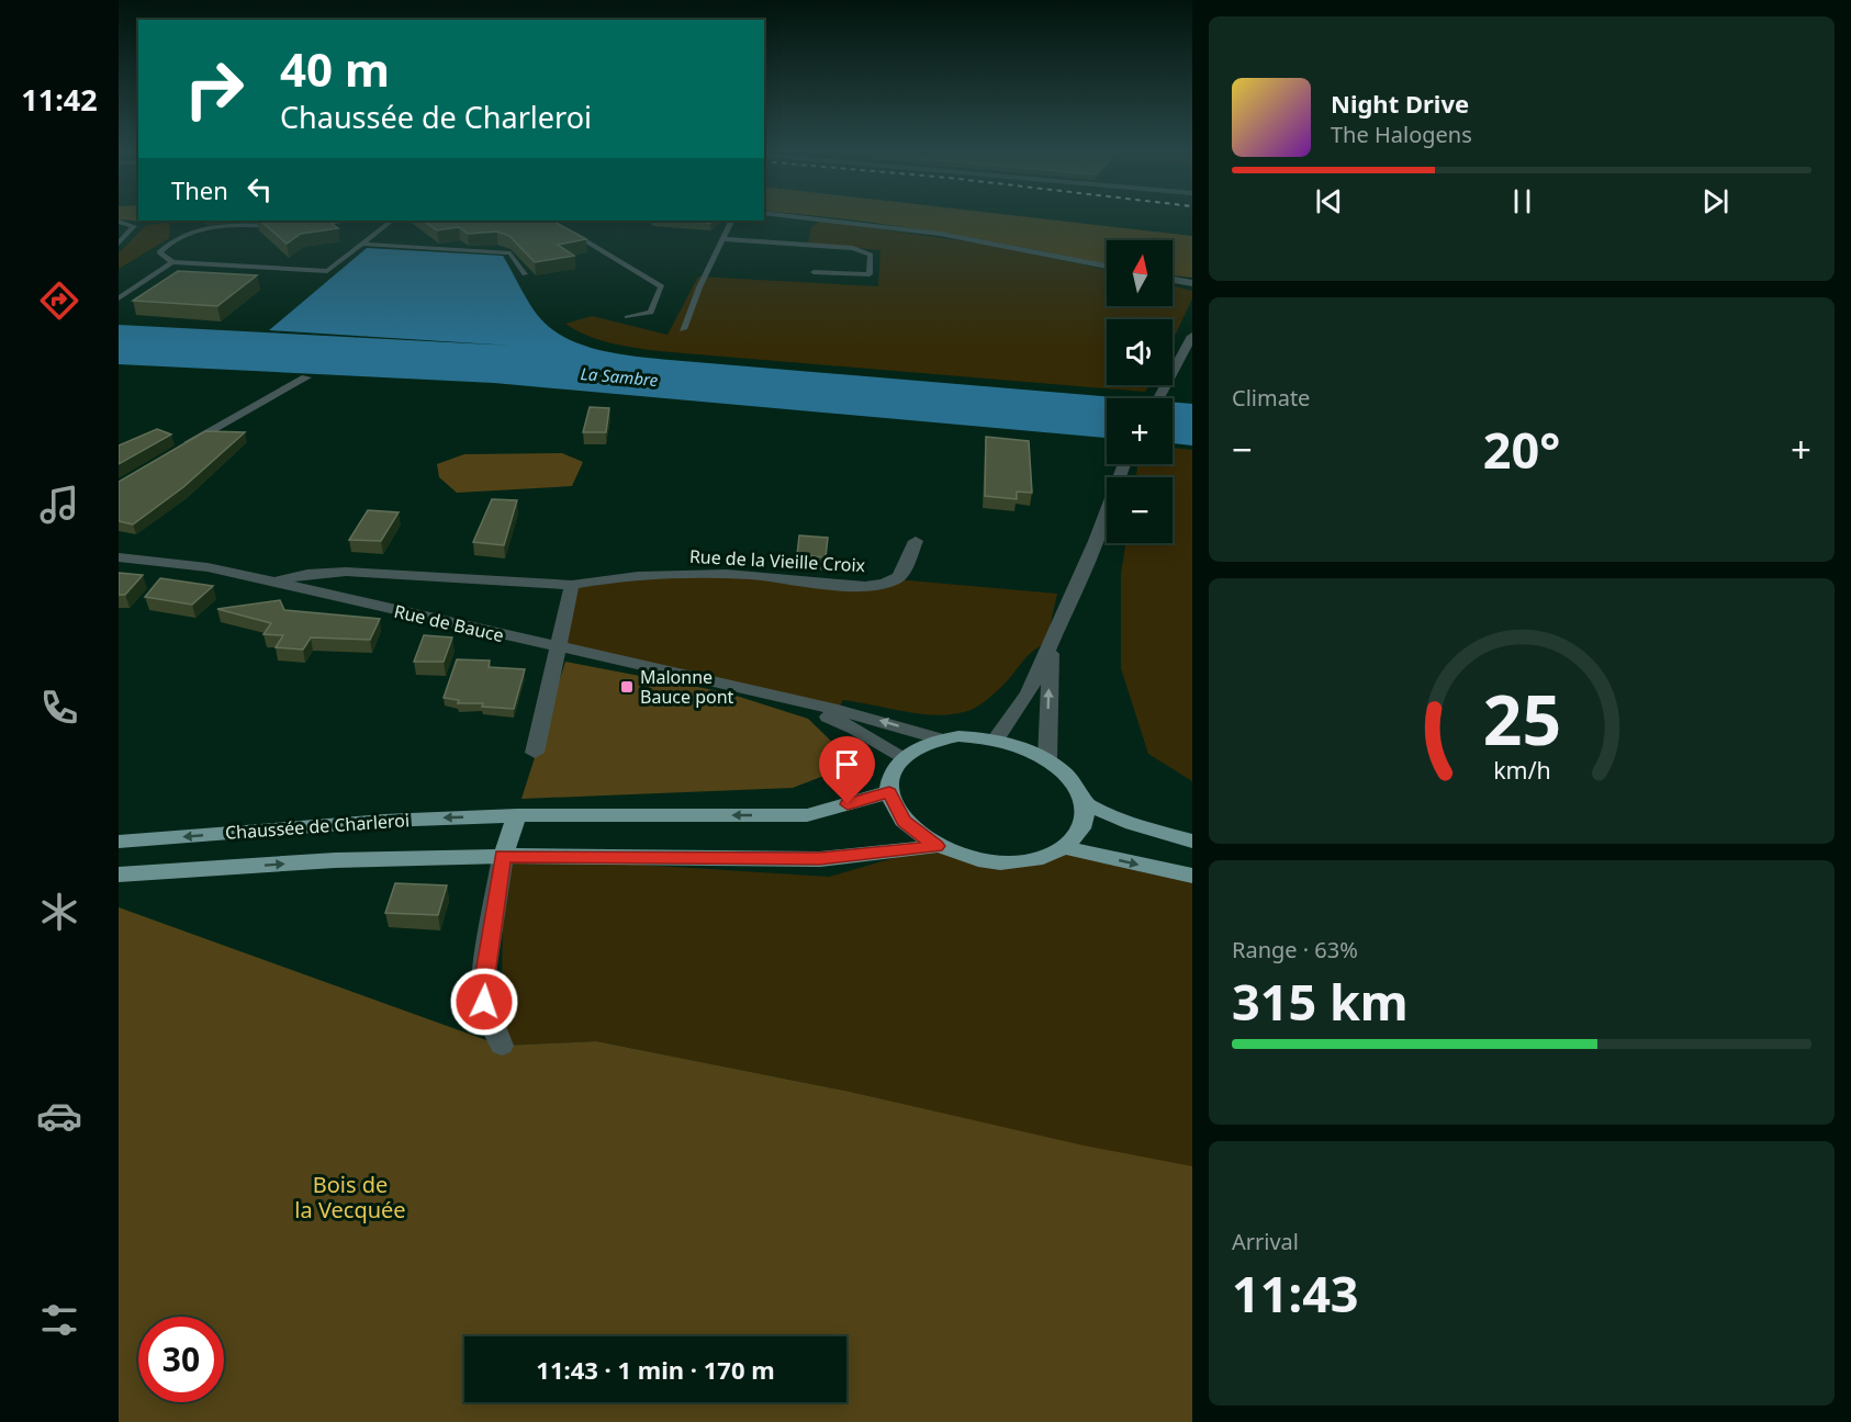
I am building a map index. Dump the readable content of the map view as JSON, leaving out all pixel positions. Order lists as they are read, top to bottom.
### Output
{
  "streets": {
    "main road": ["Chaussée de Charleroi"],
    "street": ["Rue de la Vieille Croix", "Rue de Bauce"]
  },
  "crossings": [
    ["Rue de la Vieille Croix", "Rue de Bauce"],
    ["Rue de Bauce", "Chaussée de Charleroi"]
  ],
  "water": ["La Sambre"],
  "parks": ["Bois de la Vecquée"],
  "places": {
    "transit": ["Malonne Bauce pont"]
  },
  "north": "top",
  "page": {
    "tabs": "11:42",
    "turn": ["40 m", "Chaussée de Charleroi"],
    "song": ["Night Drive", "The Halogens"],
    "then": "Then",
    "map_buttons": ["+", "−"],
    "tile": [
      "Climate",
      ["Range · 63%", "315 km"],
      ["Arrival", "11:43"]
    ],
    "heat": ["−", "20°", "+"],
    "limit": "30",
    "trip": "11:43 · 1 min · 170 m",
    "gauge": ["25", "km/h"]
  }
}
